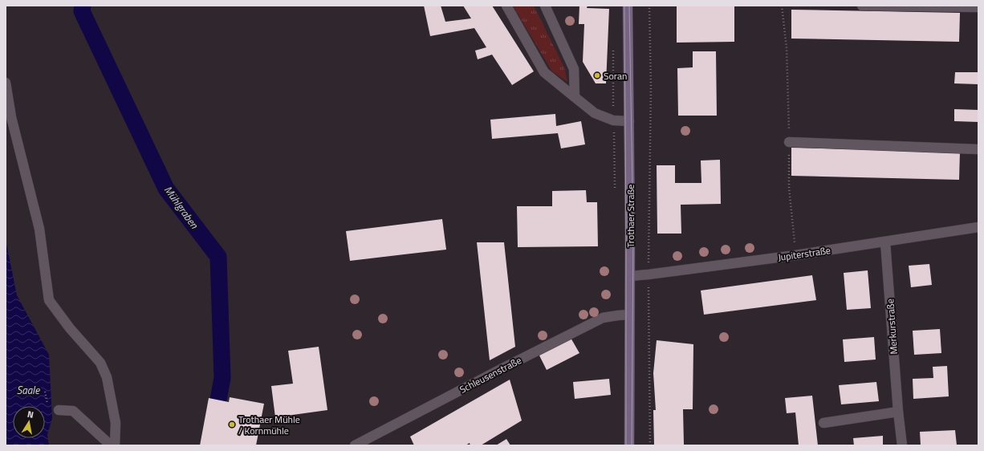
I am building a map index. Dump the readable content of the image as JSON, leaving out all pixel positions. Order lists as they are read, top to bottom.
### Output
{
  "streets": {
    "main road": ["Trothaer Straße"],
    "street": ["Jupiterstraße", "Merkurstraße", "Schleusenstraße"]
  },
  "crossings": [
    ["Trothaer Straße", "Jupiterstraße"],
    ["Trothaer Straße", "Schleusenstraße"],
    ["Jupiterstraße", "Merkurstraße"]
  ],
  "water": ["Mühlgraben", "Saale"],
  "places": ["Soran", "Trothaer Mühle / Kornmühle"],
  "north": "top"
}
